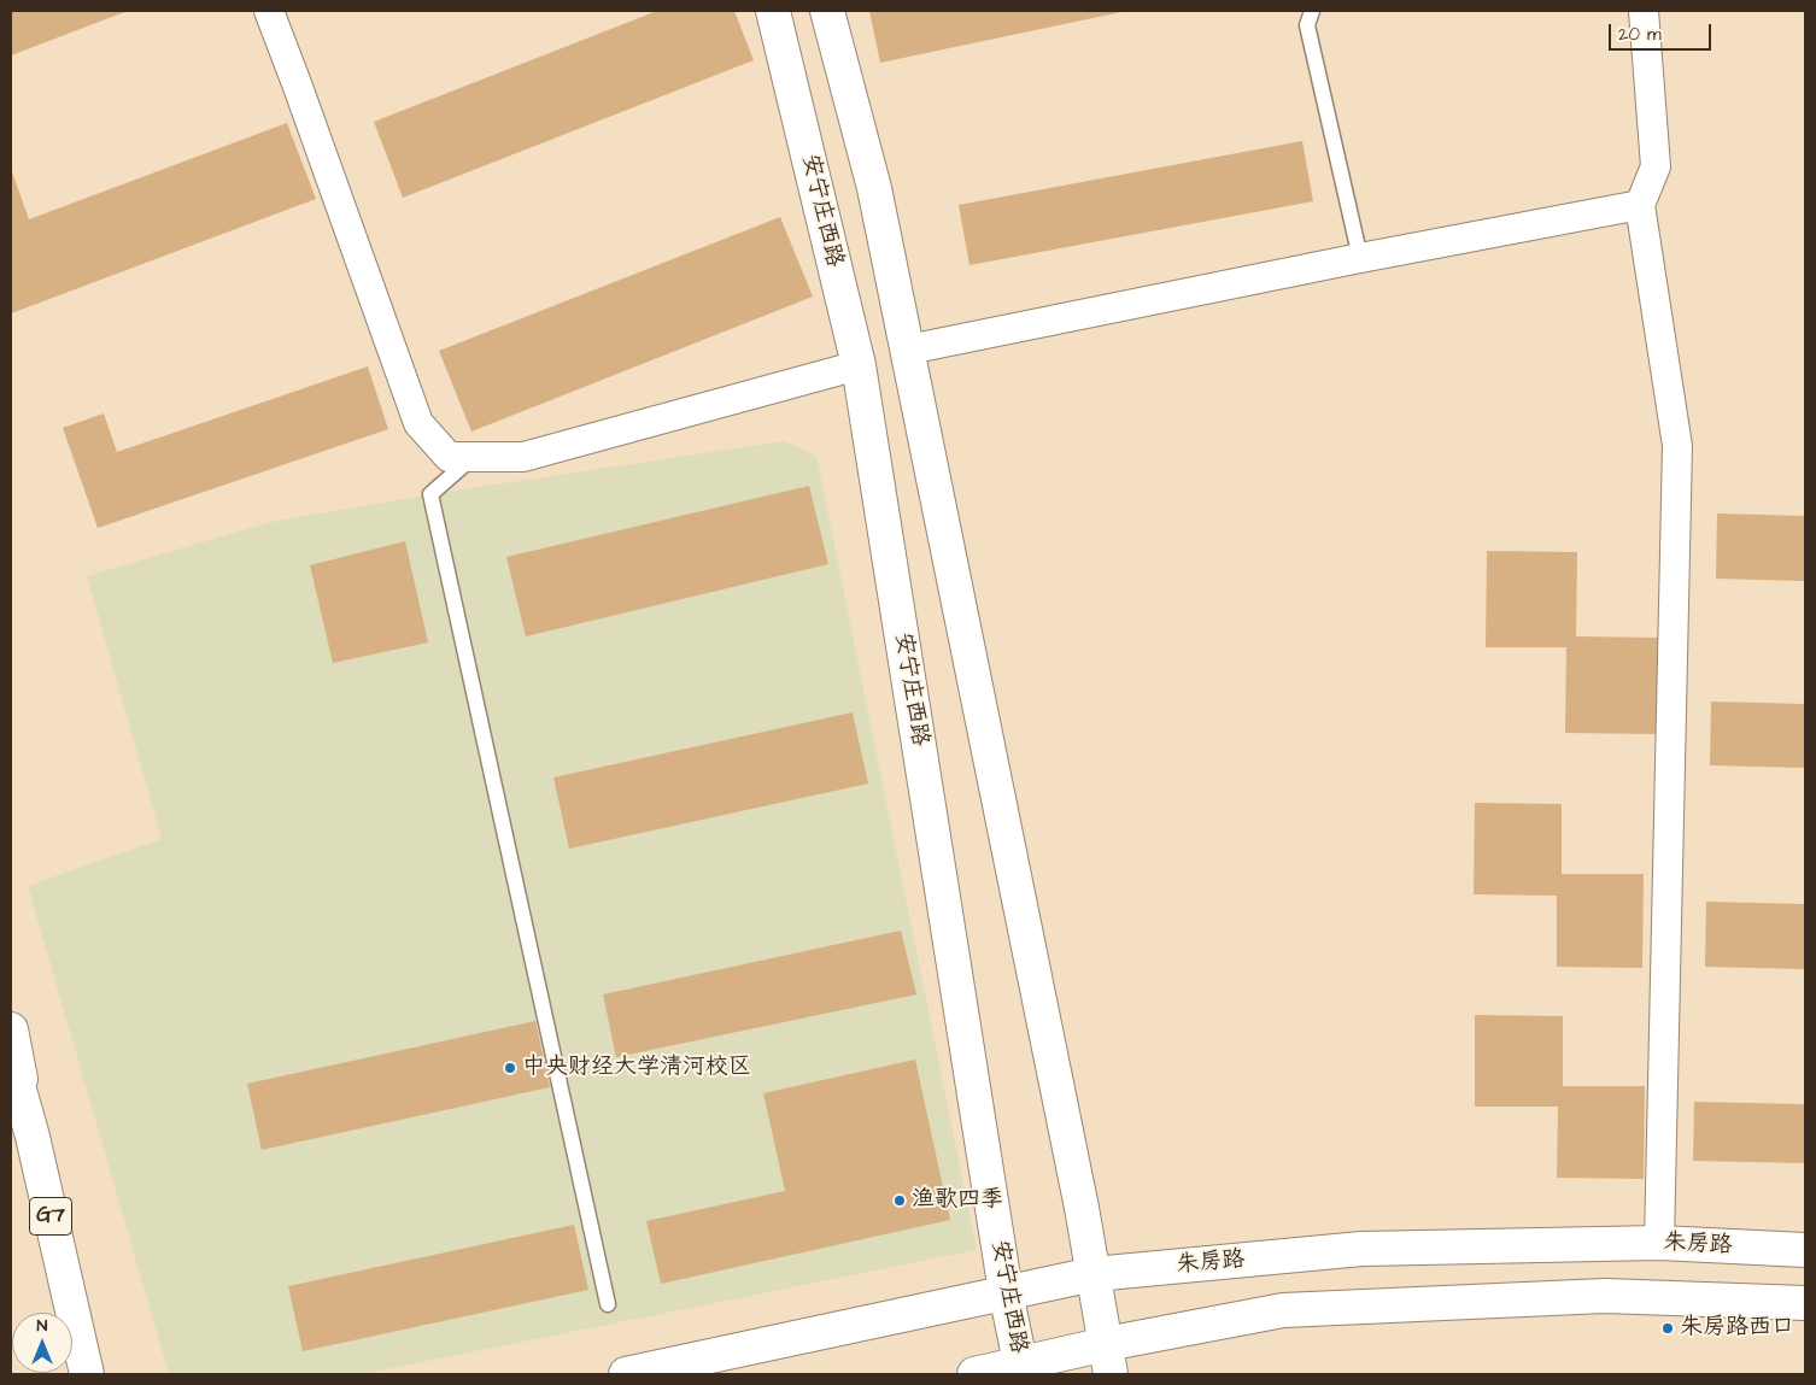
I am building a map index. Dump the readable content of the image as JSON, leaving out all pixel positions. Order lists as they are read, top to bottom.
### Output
{
  "streets": {
    "main road": ["安宁庄西路", "G7", "朱房路"]
  },
  "crossings": [
    ["安宁庄西路", "朱房路"]
  ],
  "places": ["中央财经大学清河校区", "渔歌四季", "朱房路西口"],
  "scale_bar": "20 m",
  "north": "top"
}
